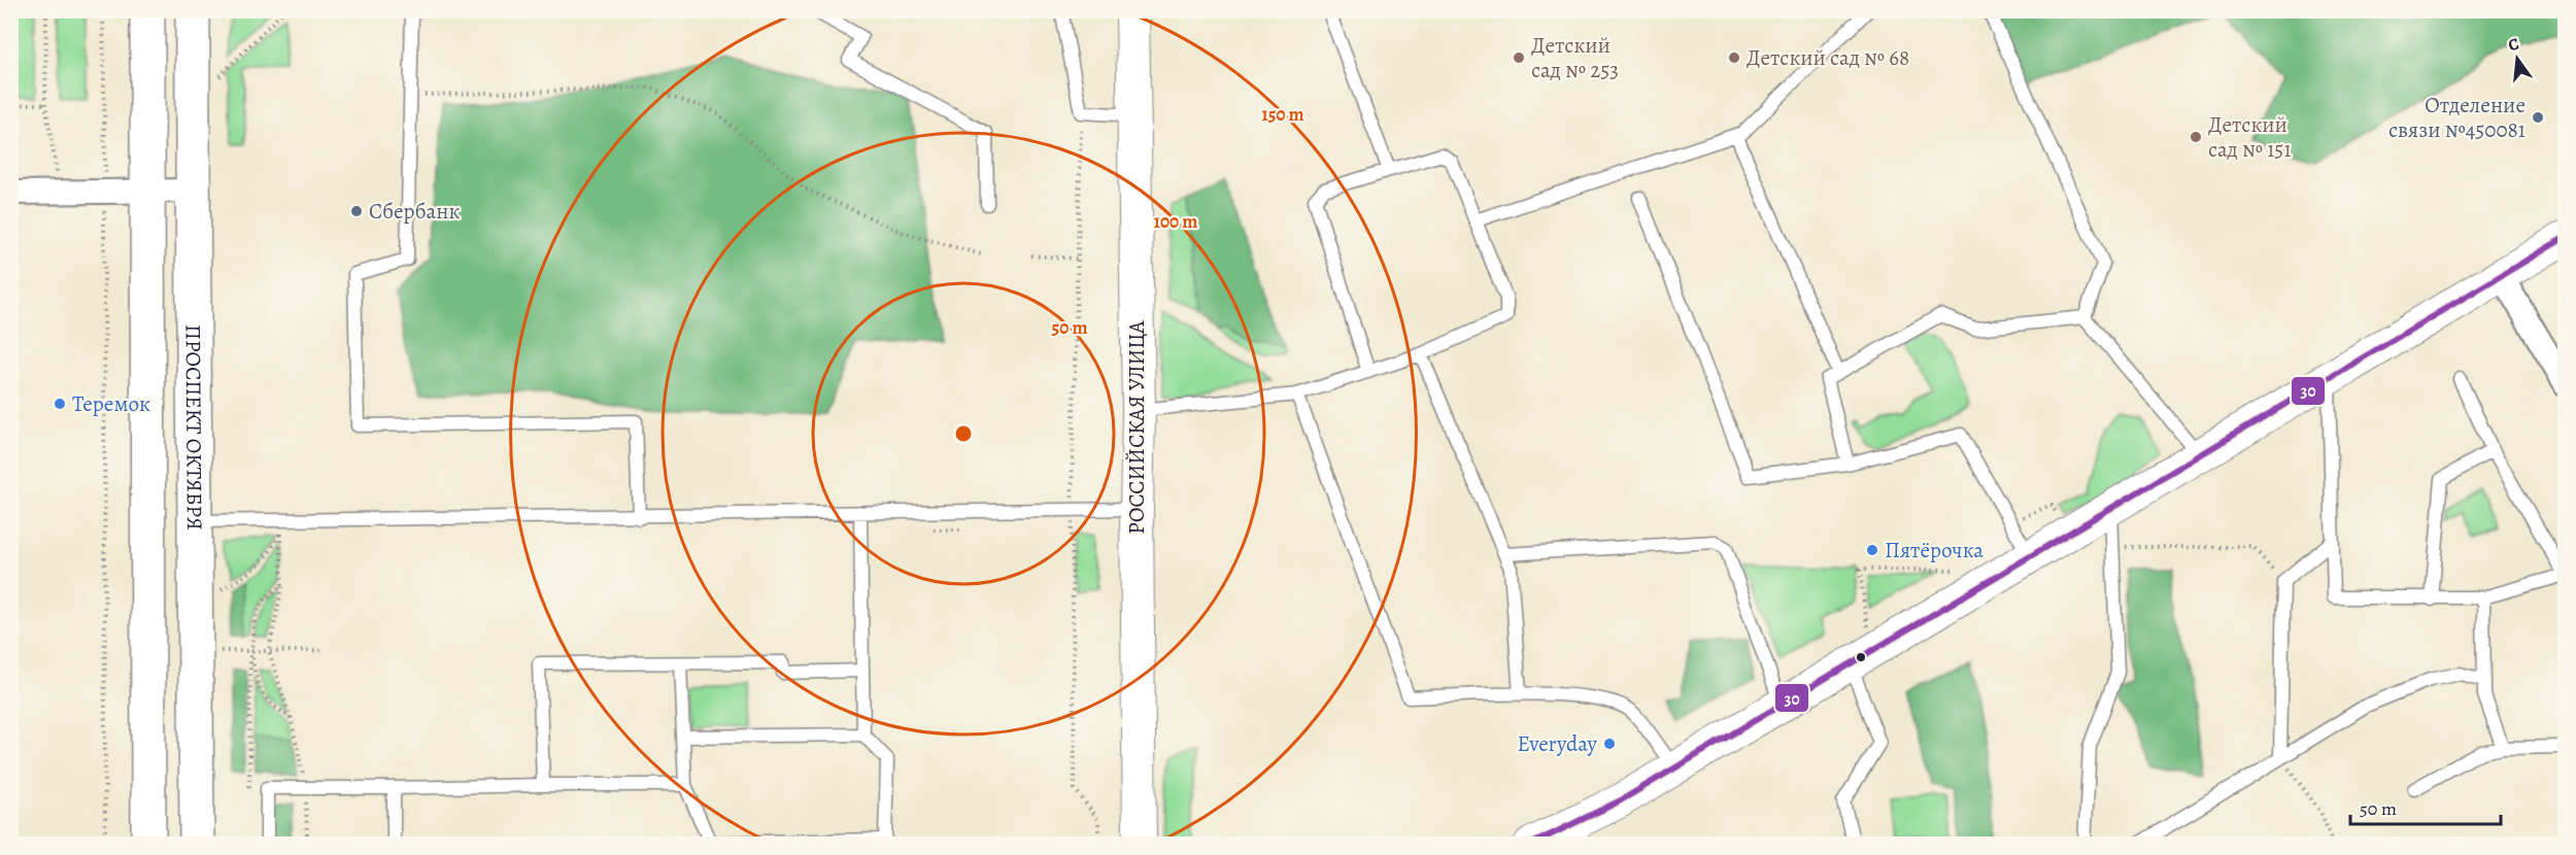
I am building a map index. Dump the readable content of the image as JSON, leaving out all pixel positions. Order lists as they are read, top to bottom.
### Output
{
  "streets": {
    "main road": ["ПРОСПЕКТ ОКТЯБРЯ"],
    "street": ["РОССИЙСКАЯ УЛИЦА"]
  },
  "places": [
    "Детский сад № 253",
    "Детский сад № 68",
    "Отделение связи №450081",
    "Детский сад № 151",
    "Сбербанк",
    "Теремок",
    "Пятёрочка",
    "Everyday"
  ],
  "lines": ["transit line 30"],
  "scale_bar": "50 m",
  "north": "top",
  "rings": ["150 m", "100 m", "50 m"]
}
